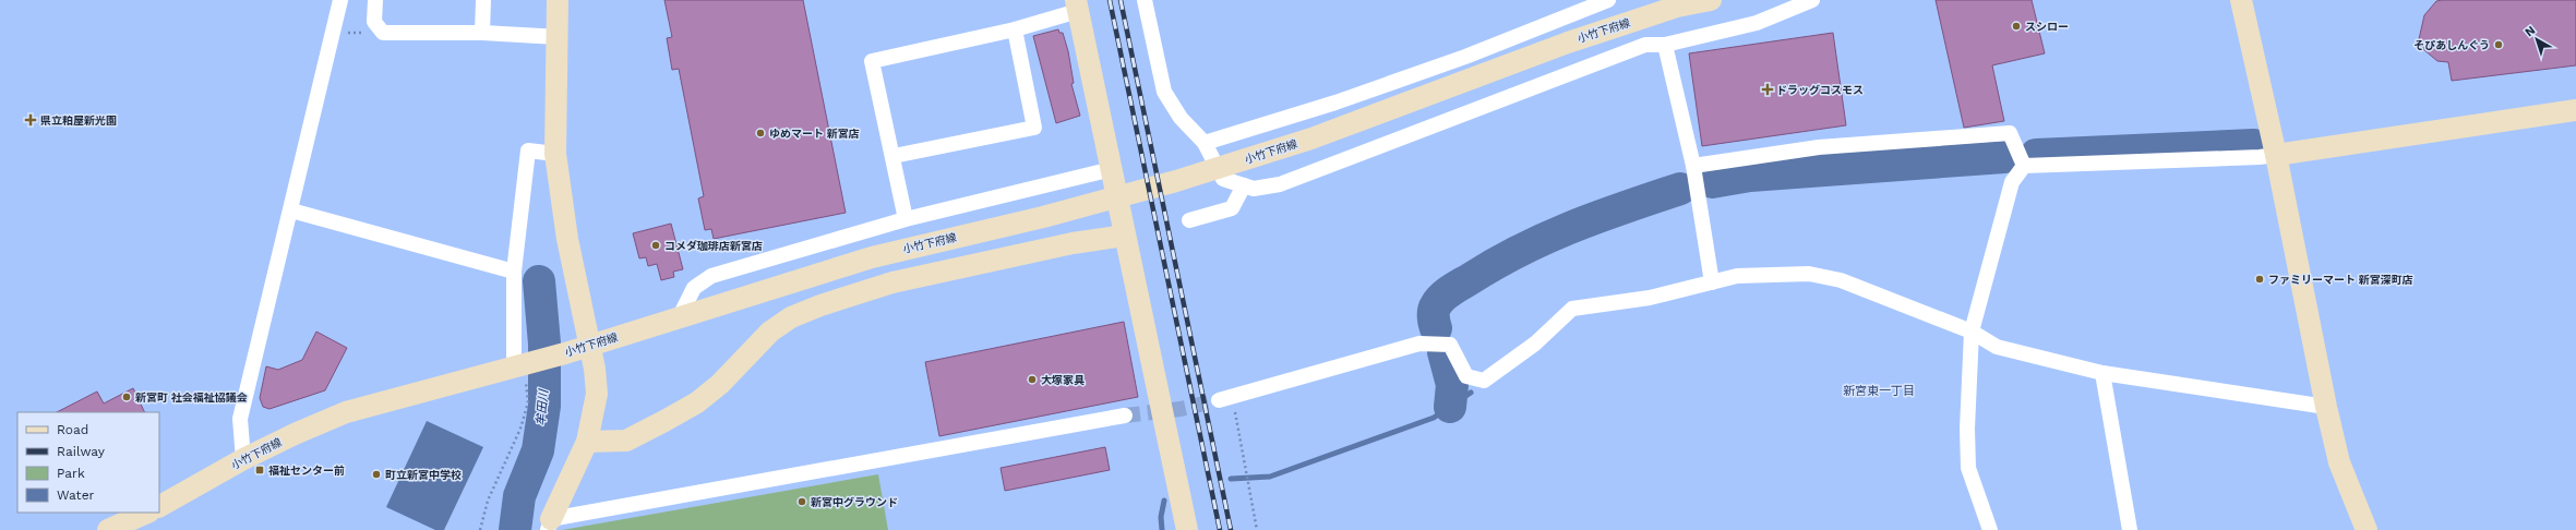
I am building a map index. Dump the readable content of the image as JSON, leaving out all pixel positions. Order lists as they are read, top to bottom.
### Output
{
  "streets": {
    "street": ["小竹下府線"]
  },
  "districts": ["新宮東一丁目"],
  "water": ["牟田川"],
  "places": {
    "other": [
      "スシロー",
      "そぴあしんぐう",
      "ゆめマート 新宮店",
      "コメダ珈琲店新宮店",
      "ファミリーマート 新宮深町店",
      "大塚家具",
      "新宮町 社会福祉協議会",
      "町立新宮中学校",
      "新宮中グラウンド"
    ],
    "health": ["ドラッグコスモス", "県立粕屋新光園"],
    "transit": ["福祉センター前"]
  },
  "legend": [
    "Road",
    "Railway",
    "Park",
    "Water"
  ],
  "north": "top left"
}
